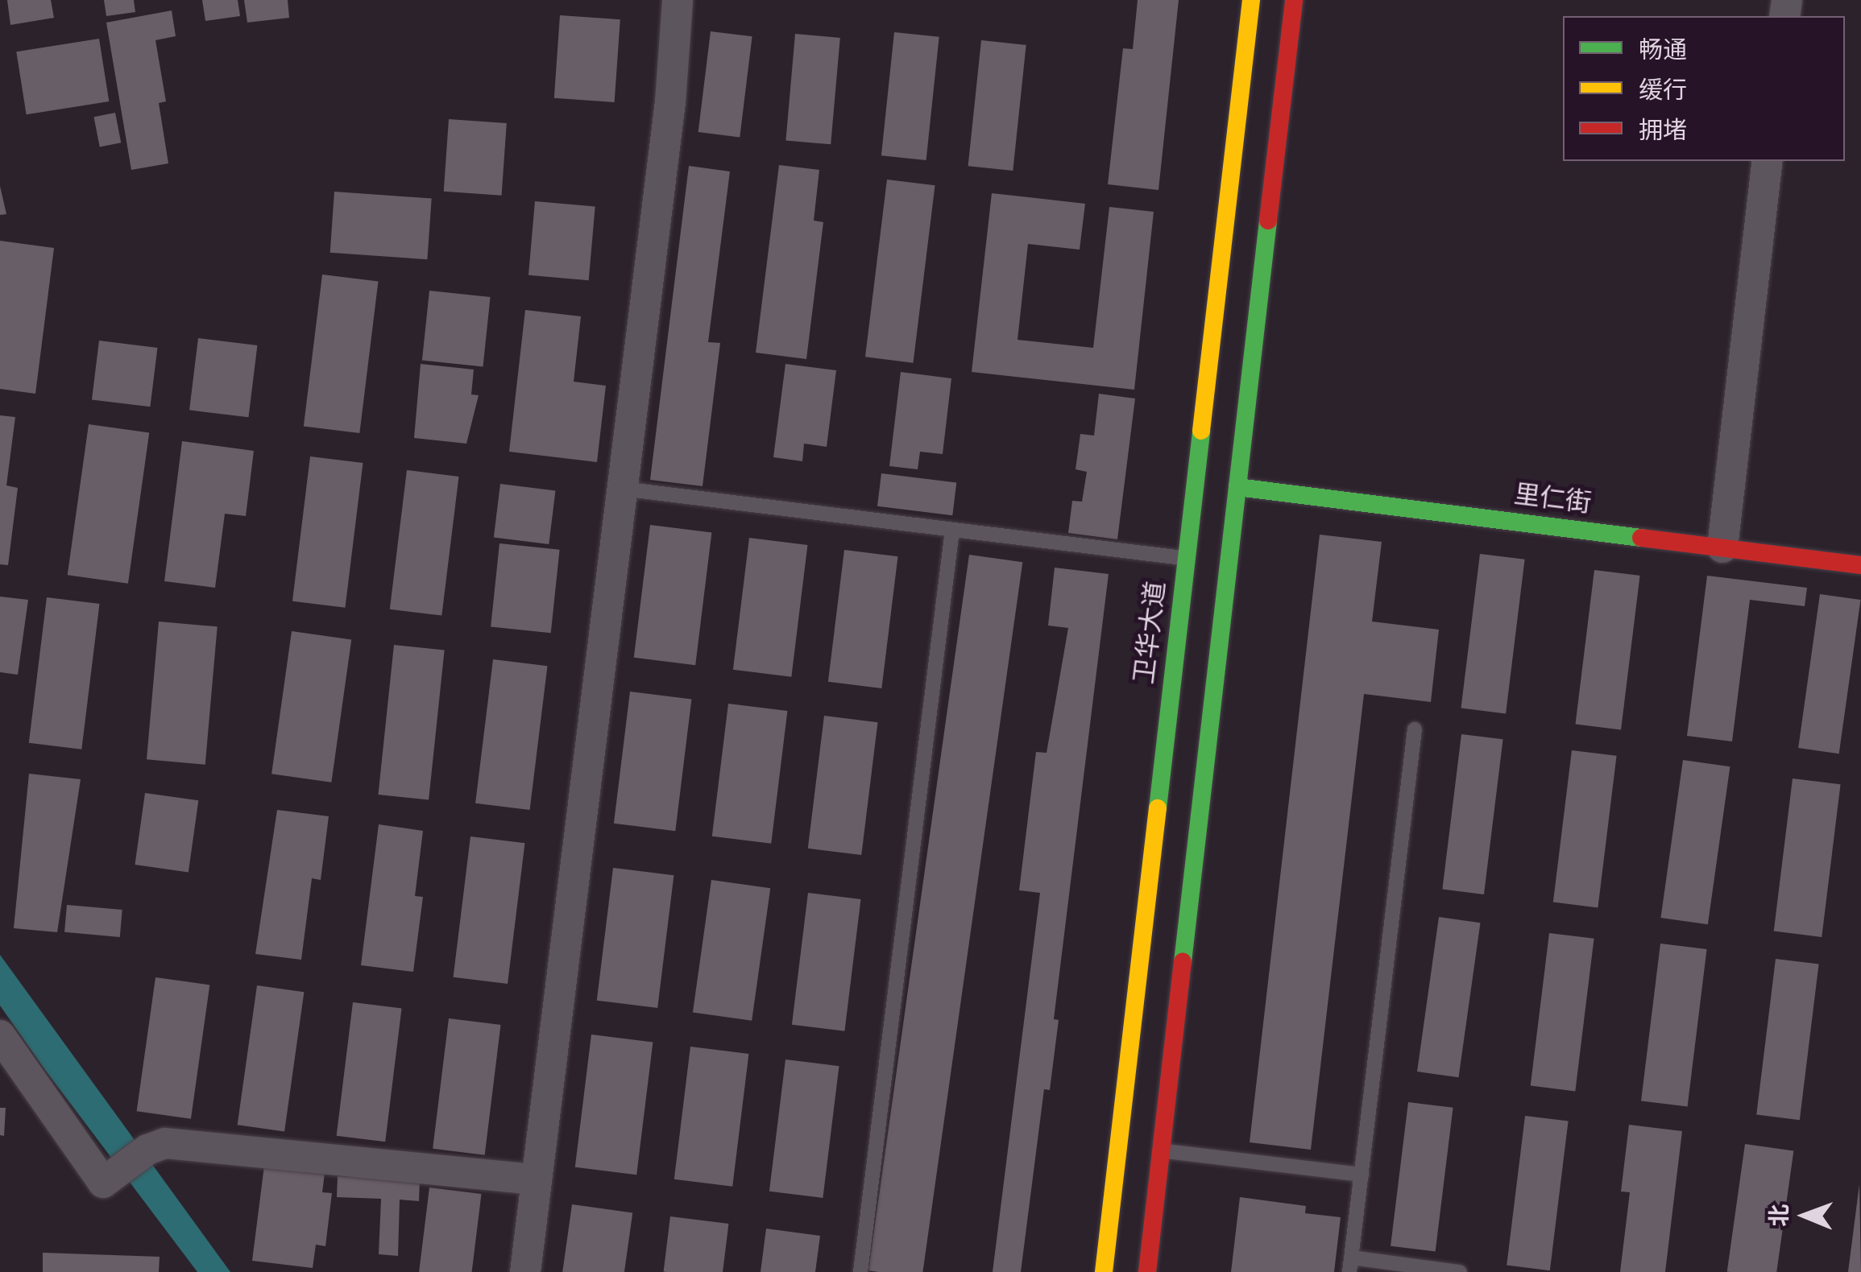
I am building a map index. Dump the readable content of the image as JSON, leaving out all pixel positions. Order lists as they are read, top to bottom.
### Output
{
  "streets": {
    "main road": ["里仁街", "卫华大道"]
  },
  "legend": ["畅通", "缓行", "拥堵"],
  "north": "left"
}
